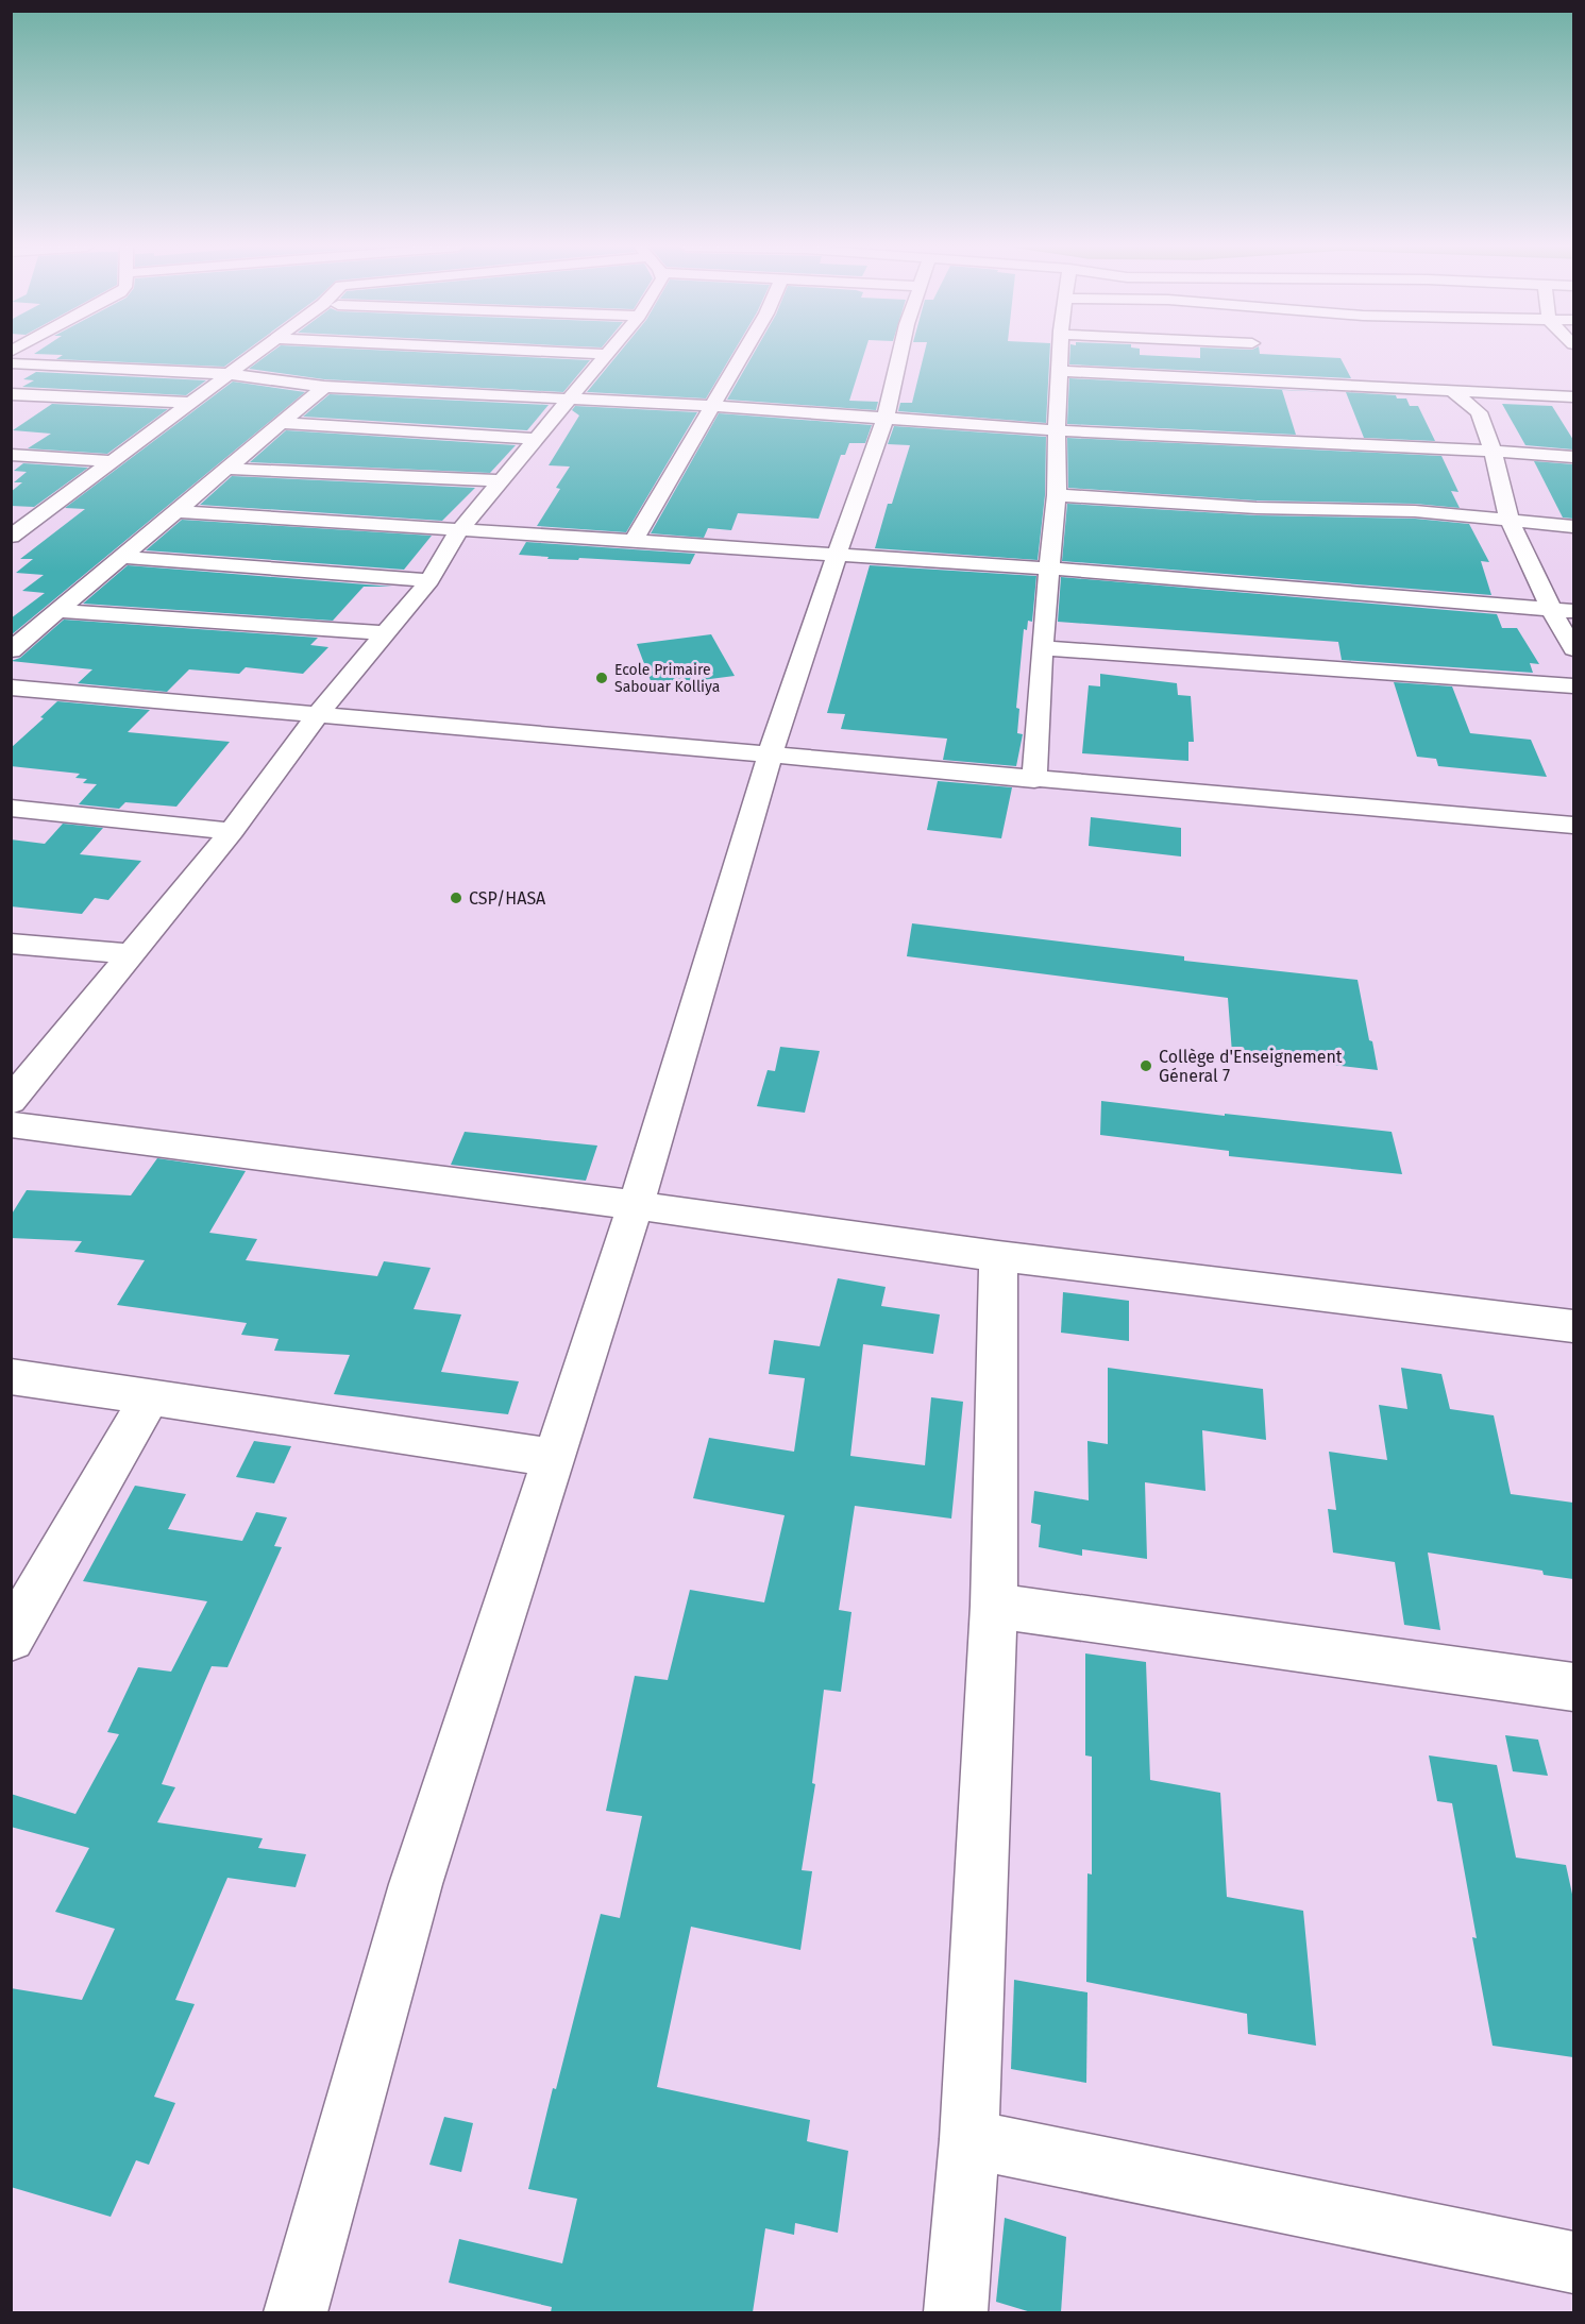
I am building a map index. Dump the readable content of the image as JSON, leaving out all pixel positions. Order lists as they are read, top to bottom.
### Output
{
  "places": ["Ecole Primaire Sabouar Kolliya", "CSP/HASA", "Collège d'Enseignement Géneral 7"]
}
